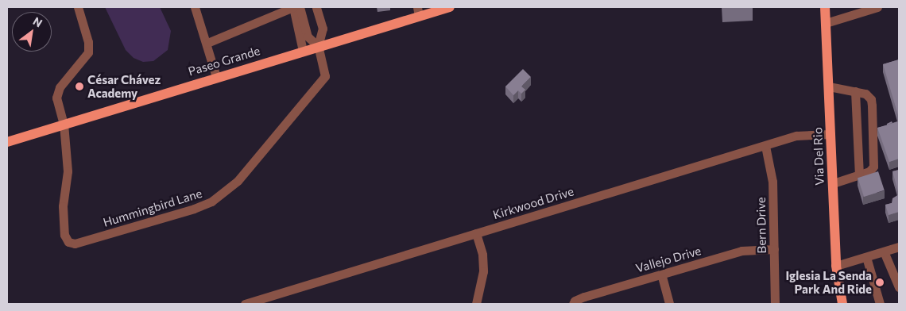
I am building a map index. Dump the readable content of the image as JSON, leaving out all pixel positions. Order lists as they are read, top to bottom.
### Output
{
  "streets": {
    "main road": ["Paseo Grande", "Via Del Rio"],
    "street": [
      "Kirkwood Drive",
      "Hummingbird Lane",
      "Bern Drive",
      "Vallejo Drive"
    ]
  },
  "crossings": [
    ["Paseo Grande", "Hummingbird Lane"],
    ["Via Del Rio", "Kirkwood Drive"],
    ["Kirkwood Drive", "Bern Drive"],
    ["Bern Drive", "Vallejo Drive"]
  ],
  "places": ["César Chávez Academy", "Iglesia La Senda Park And Ride"],
  "north": "top right"
}
